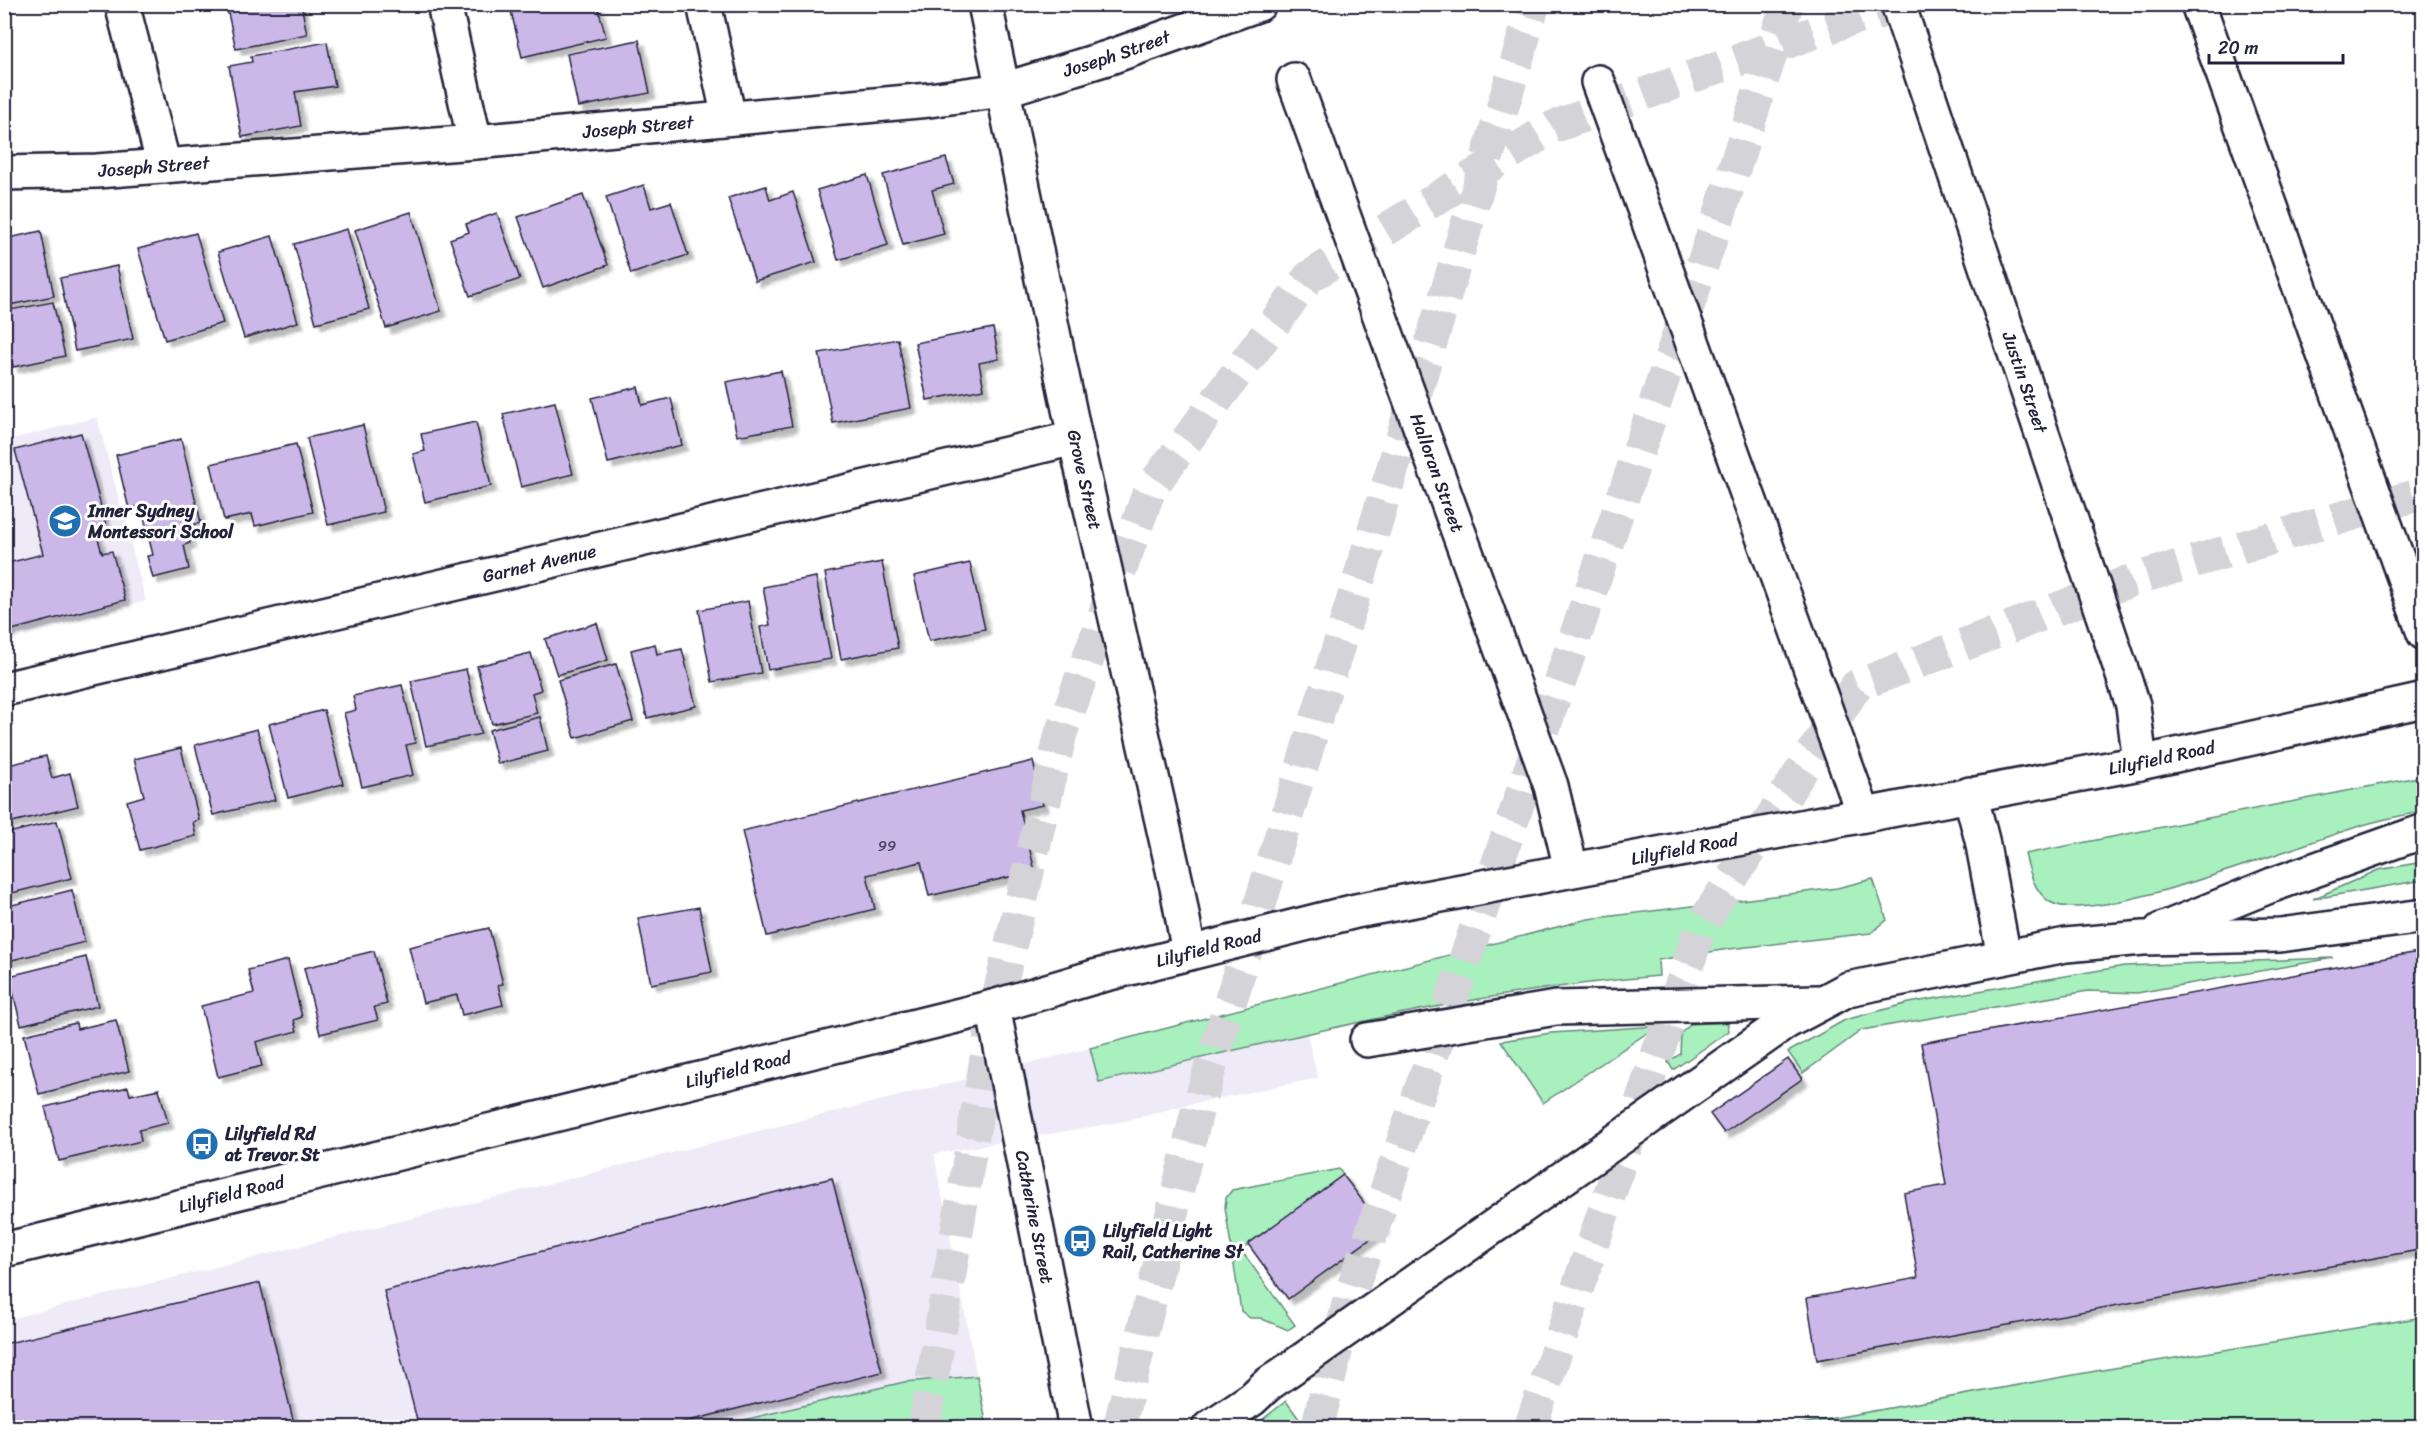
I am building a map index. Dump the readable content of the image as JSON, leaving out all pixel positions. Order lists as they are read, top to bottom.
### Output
{
  "streets": {
    "street": [
      "Joseph Street",
      "Justin Street",
      "Halloran Street",
      "Grove Street",
      "Garnet Avenue",
      "Lilyfield Road",
      "Catherine Street"
    ]
  },
  "crossings": [
    ["Joseph Street", "Grove Street"],
    ["Justin Street", "Lilyfield Road"],
    ["Halloran Street", "Lilyfield Road"],
    ["Grove Street", "Garnet Avenue"],
    ["Grove Street", "Lilyfield Road"],
    ["Lilyfield Road", "Catherine Street"]
  ],
  "places": {
    "school or university": ["Inner Sydney Montessori School"],
    "bus stop": ["Lilyfield Rd at Trevor St", "Lilyfield Light Rail, Catherine St"]
  },
  "house_numbers": ["99"],
  "scale_bar": "20 m"
}
